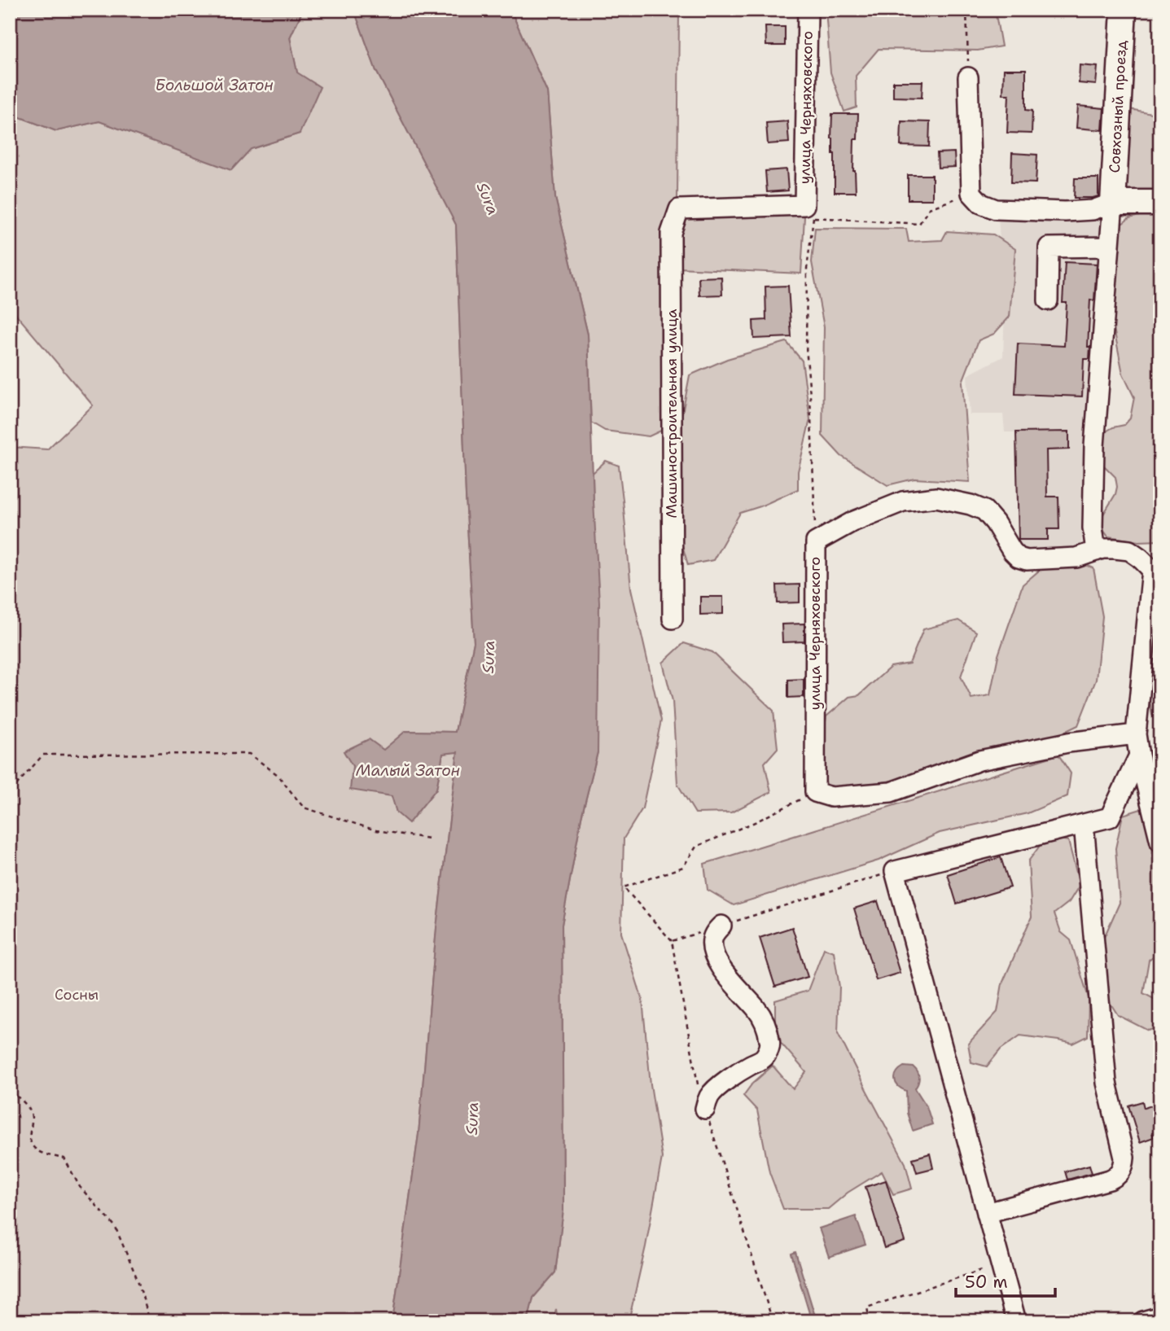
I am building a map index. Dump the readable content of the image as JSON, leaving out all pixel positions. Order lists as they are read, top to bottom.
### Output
{
  "streets": {
    "main road": ["Совхозный проезд"],
    "street": ["улица Черняховского", "Машиностроительная улица"]
  },
  "crossings": [
    ["улица Черняховского", "Машиностроительная улица"]
  ],
  "water": ["Большой Затон", "Sura", "Малый Затон"],
  "parks": ["Сосны"],
  "scale_bar": "50 m"
}
